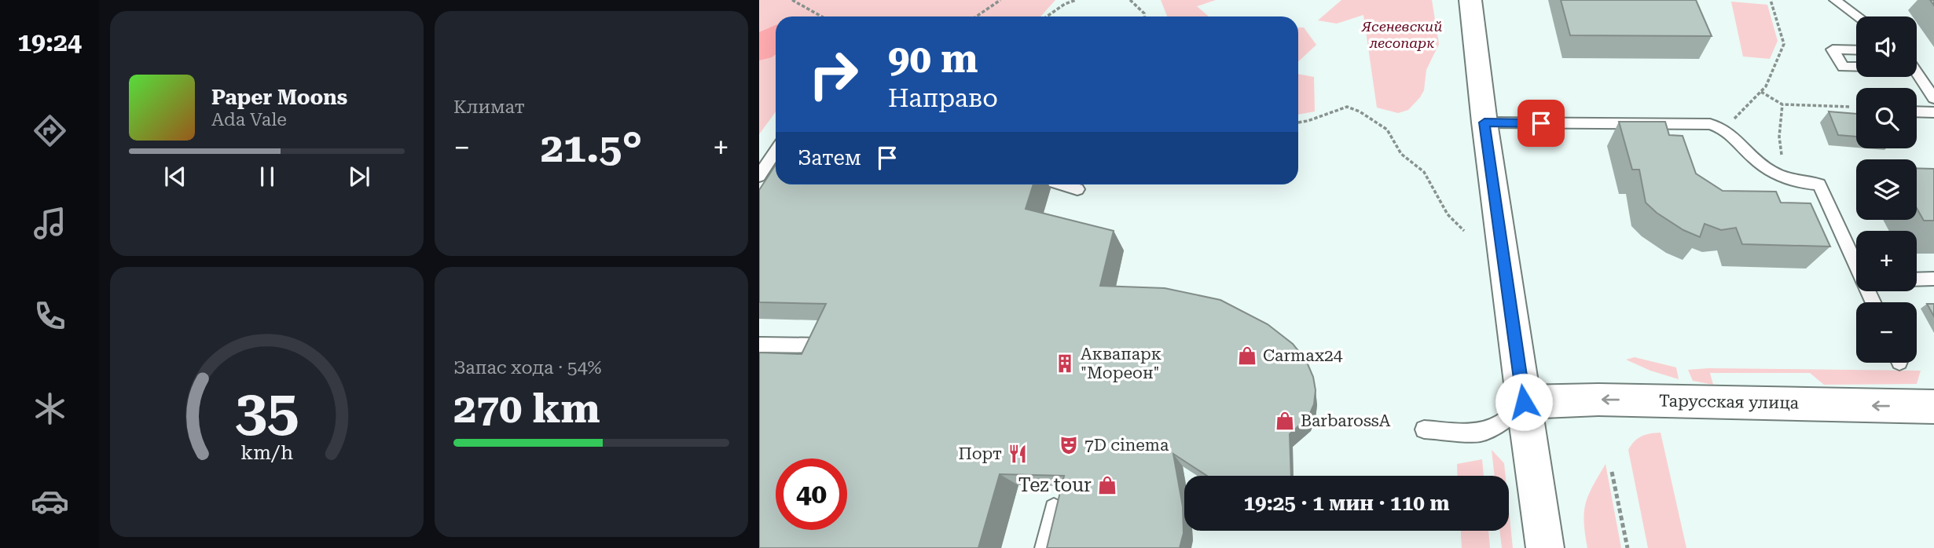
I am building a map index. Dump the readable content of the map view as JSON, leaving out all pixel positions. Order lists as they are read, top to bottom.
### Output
{
  "streets": {
    "street": ["Тарусская улица"]
  },
  "one_way": ["Тарусская улица"],
  "parks": ["Ясеневский лесопарк"],
  "places": {
    "shop": ["Carmax24", "BarbarossA", "Tez tour"],
    "building": ["Аквапарк \"Мореон\""],
    "theatre": ["7D cinema"],
    "restaurant": ["Порт"]
  },
  "page": {
    "tabs": "19:24",
    "tile": [
      "Климат",
      ["Запас хода · 54%", "270 km"]
    ],
    "map_buttons": ["+", "−"],
    "turn": ["90 m", "Направо"],
    "song": ["Paper Moons", "Ada Vale"],
    "heat": ["−", "21.5°", "+"],
    "then": "Затем",
    "limit": "40",
    "trip": "19:25 · 1 мин · 110 m",
    "gauge": ["35", "km/h"]
  }
}
